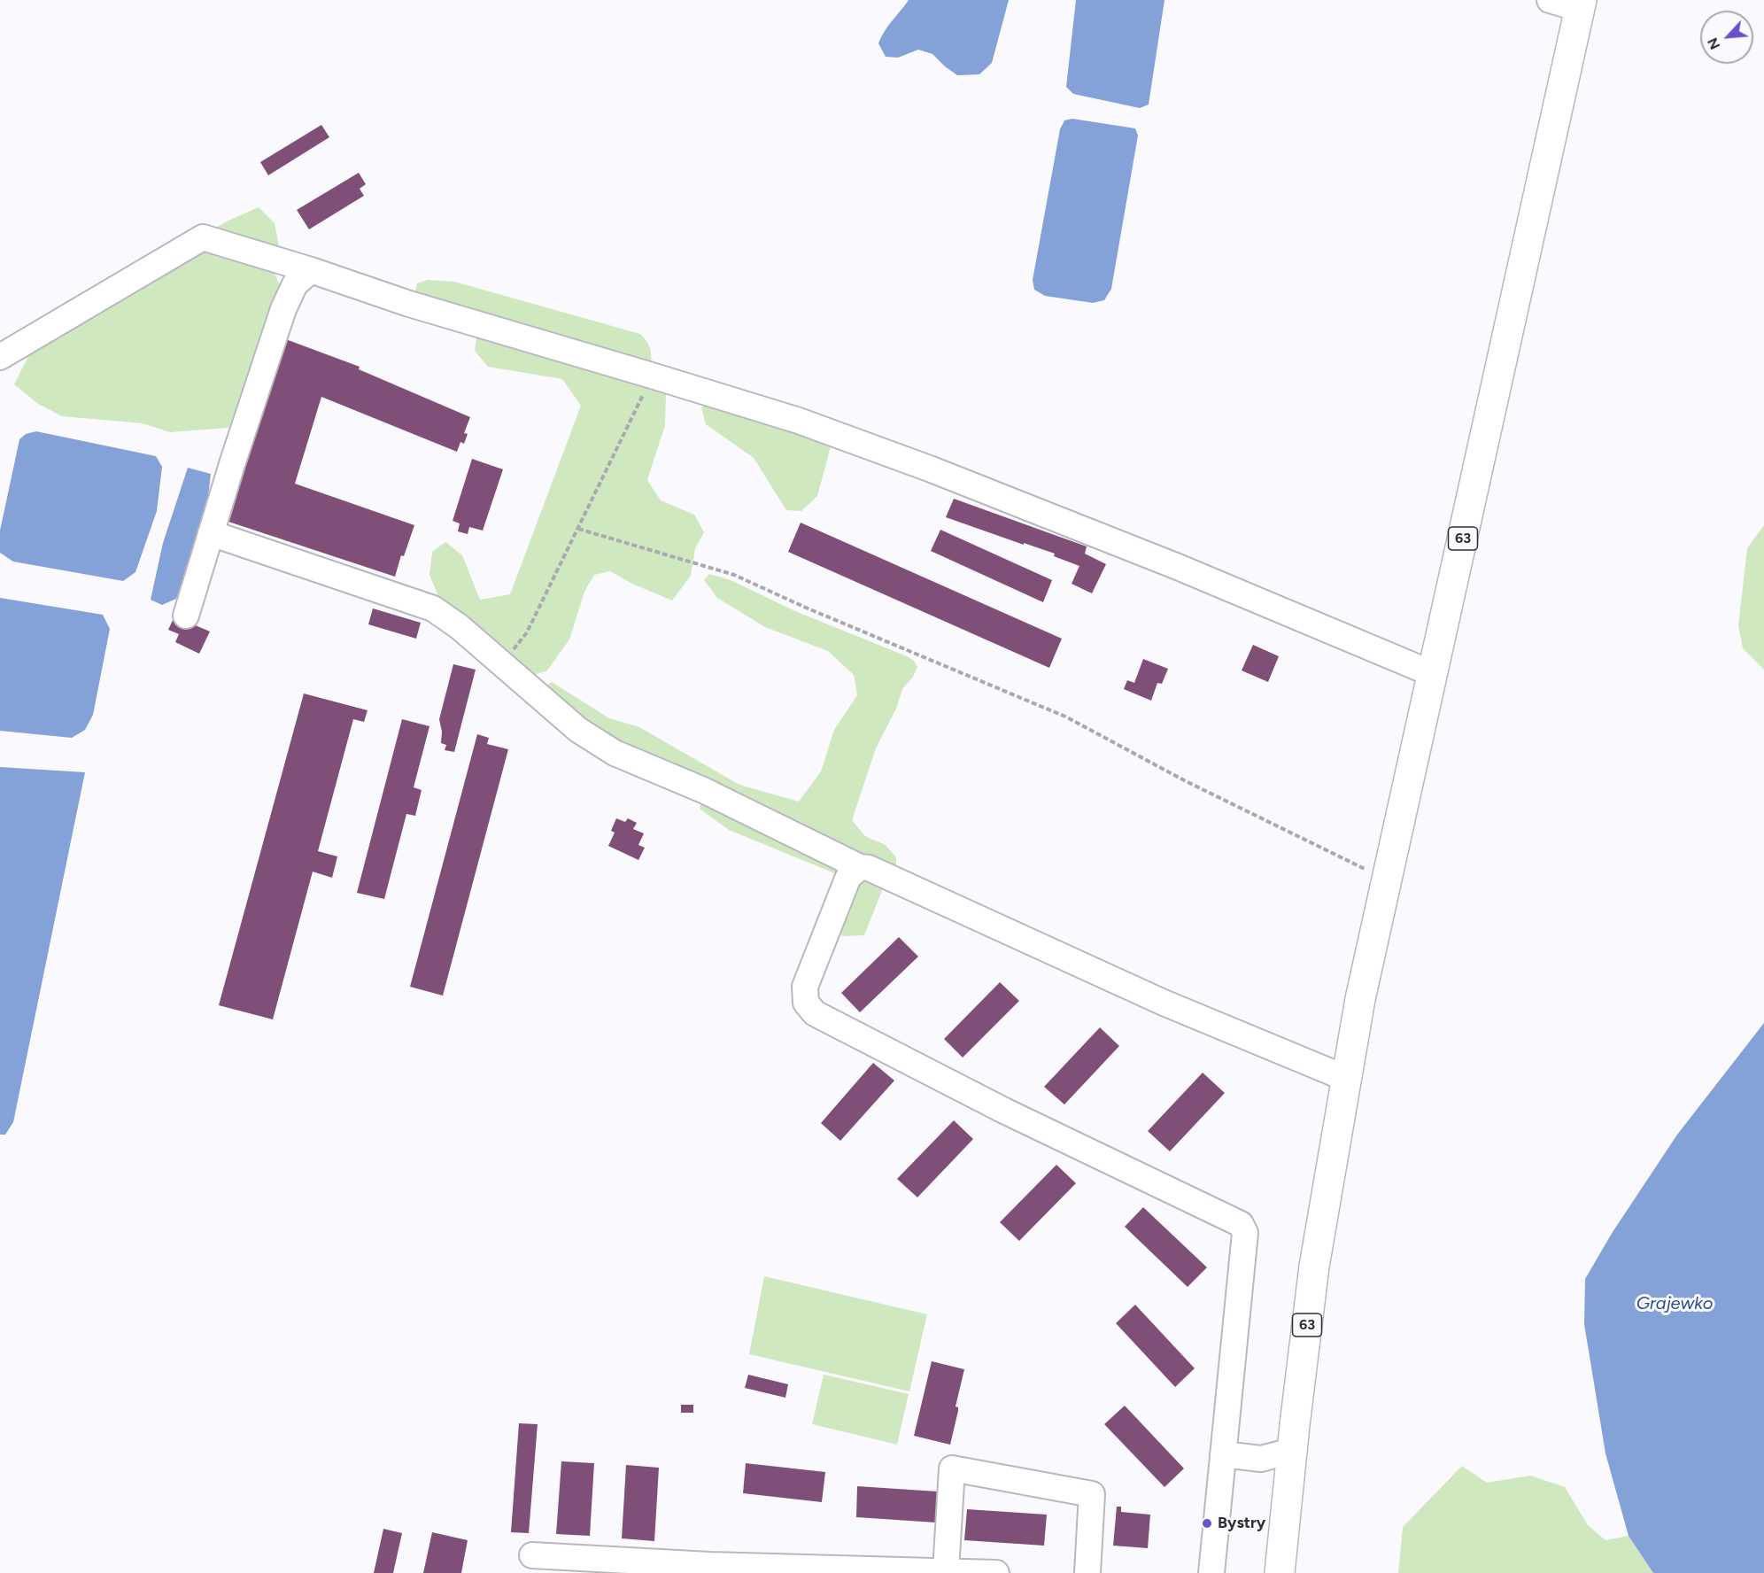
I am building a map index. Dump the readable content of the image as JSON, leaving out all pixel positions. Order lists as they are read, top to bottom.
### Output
{
  "streets": {
    "main road": ["63"]
  },
  "water": ["Grajewko"],
  "places": ["Bystry"],
  "north": "bottom left"
}
